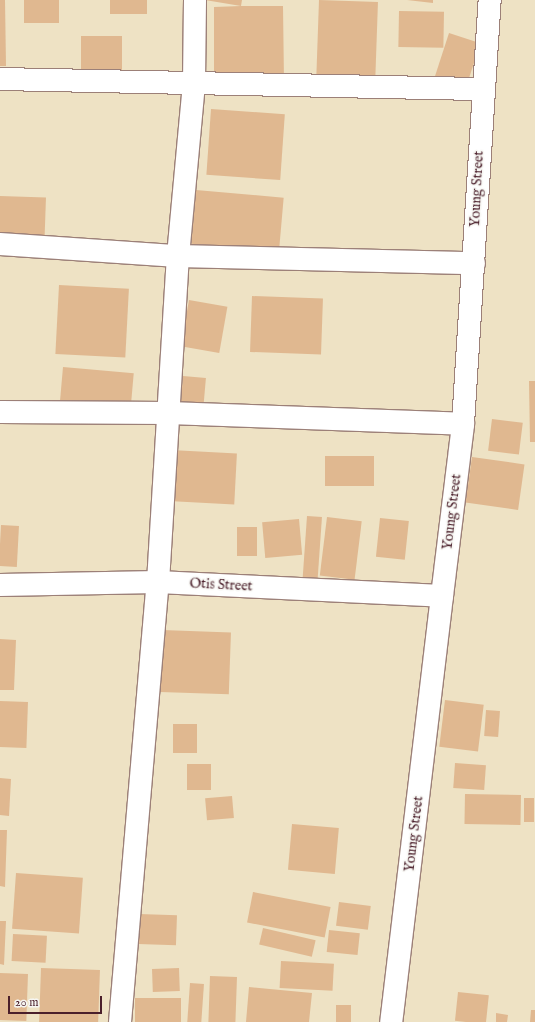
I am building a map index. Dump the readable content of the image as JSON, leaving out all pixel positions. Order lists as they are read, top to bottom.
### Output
{
  "streets": {
    "street": ["Young Street", "Otis Street"]
  },
  "crossings": [
    ["Young Street", "Otis Street"]
  ],
  "scale_bar": "20 m"
}
